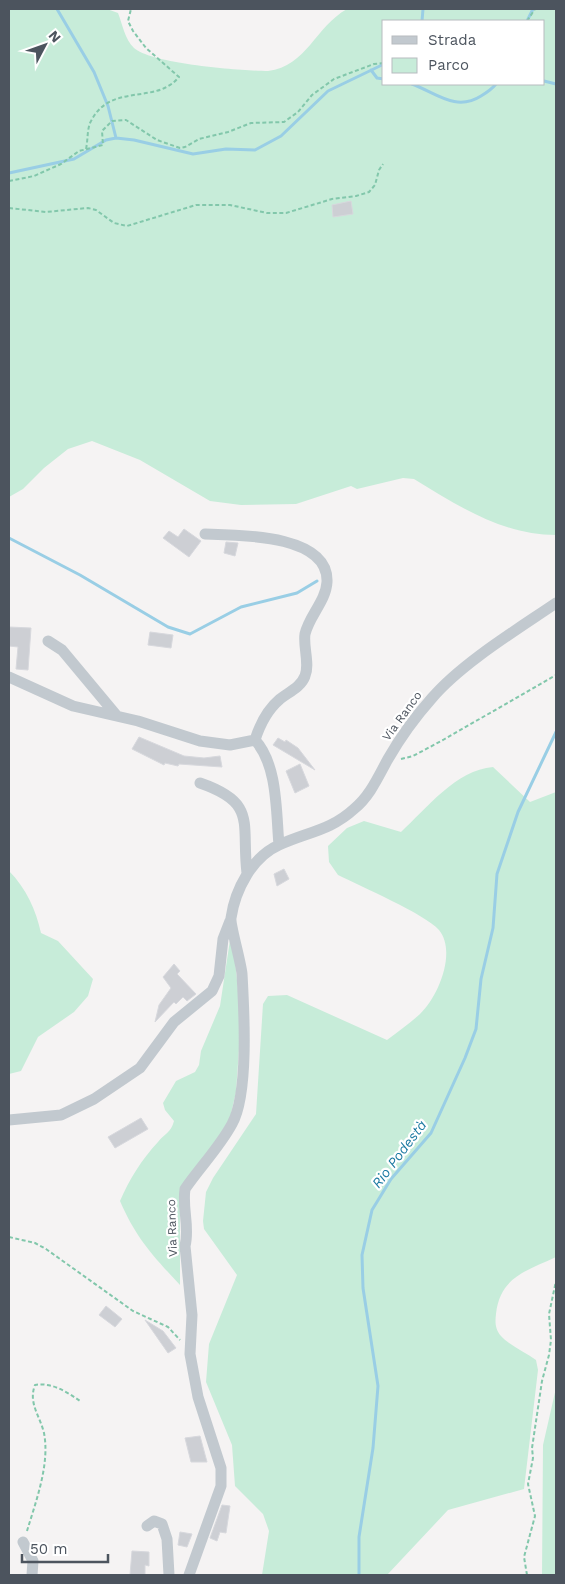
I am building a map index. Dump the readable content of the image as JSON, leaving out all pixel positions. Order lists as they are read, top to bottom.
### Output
{
  "streets": {
    "street": ["Via Ranco"]
  },
  "water": ["Rio Podestà"],
  "legend": ["Strada", "Parco"],
  "scale_bar": "50 m",
  "north": "top right"
}
